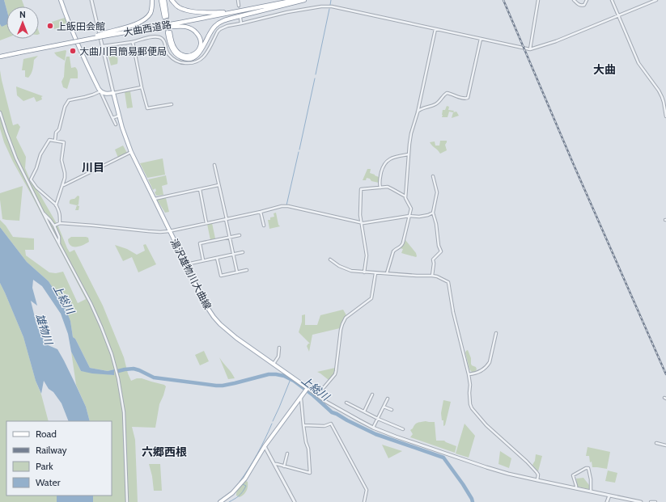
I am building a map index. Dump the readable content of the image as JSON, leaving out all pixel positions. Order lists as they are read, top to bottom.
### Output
{
  "streets": {
    "highway": ["大曲西道路"],
    "main road": ["湯沢雄物川大曲線"]
  },
  "districts": ["大曲", "川目", "六郷西根"],
  "water": ["上総川", "雄物川"],
  "places": ["上飯田会館", "大曲川目簡易郵便局"],
  "legend": [
    "Road",
    "Railway",
    "Park",
    "Water"
  ],
  "north": "top"
}
